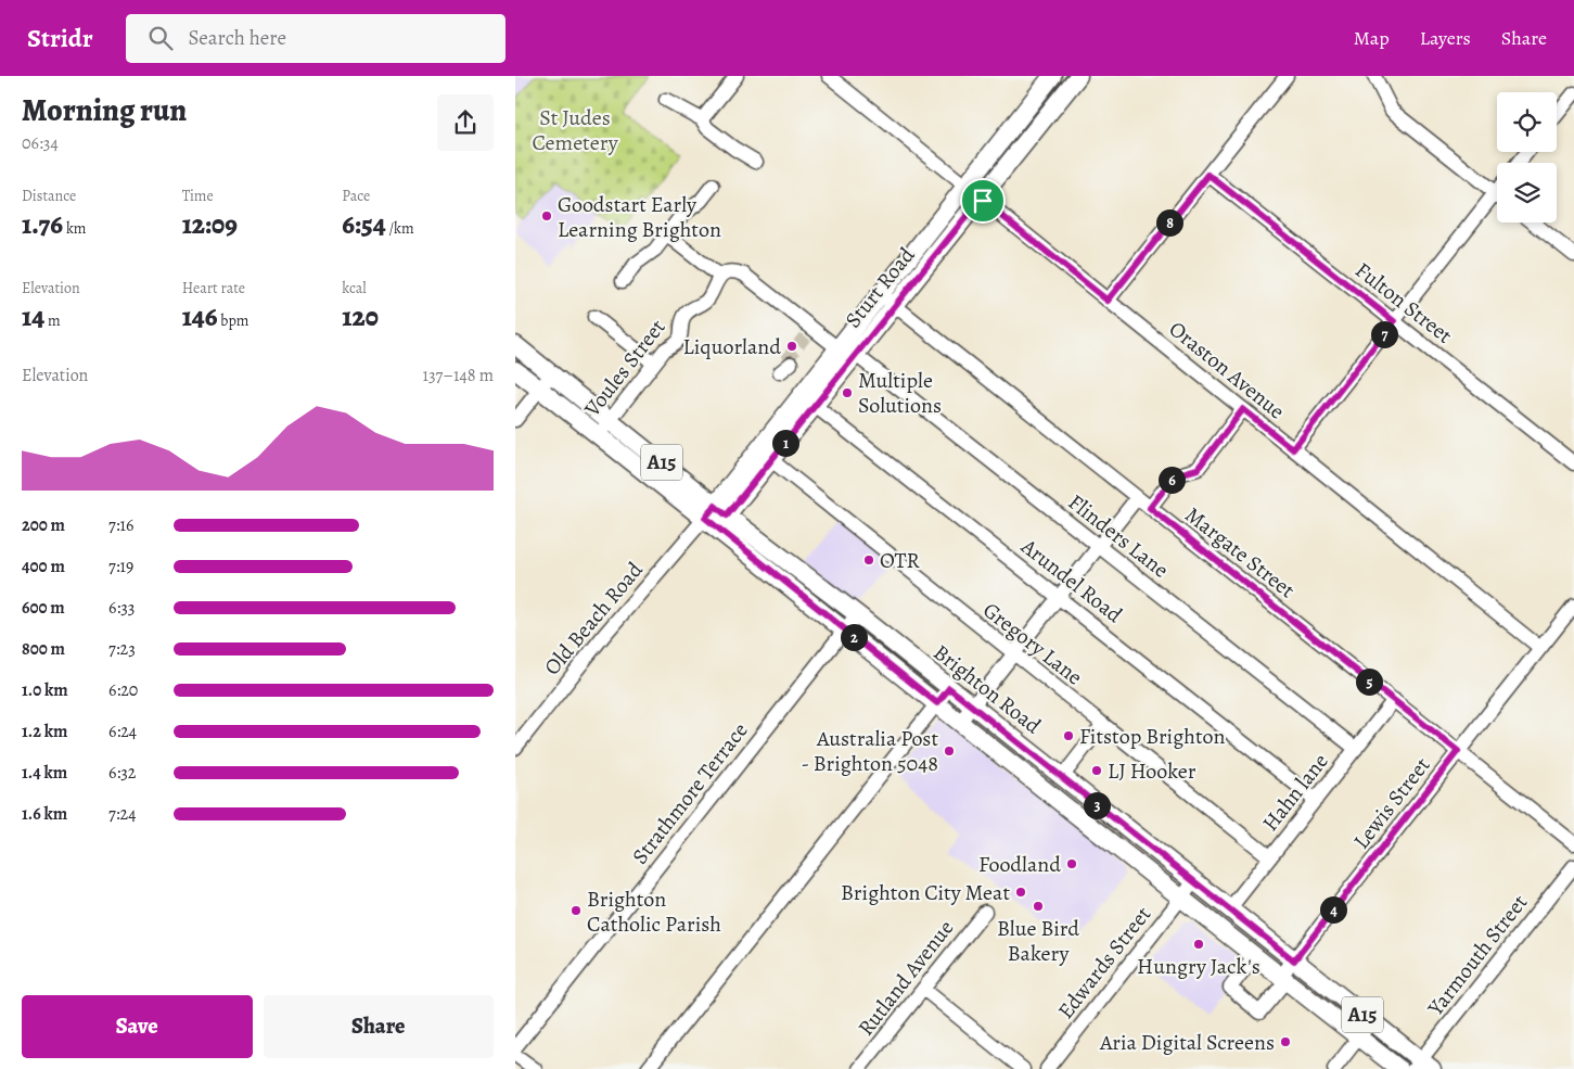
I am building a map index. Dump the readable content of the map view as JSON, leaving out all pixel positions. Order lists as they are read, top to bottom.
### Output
{
  "streets": {
    "main road": ["Sturt Road", "A15", "Brighton Road"],
    "street": [
      "Fulton Street",
      "Voules Street",
      "Oraston Avenue",
      "Flinders Lane",
      "Margate Street",
      "Arundel Road",
      "Old Beach Road",
      "Gregory Lane",
      "Hahn lane",
      "Strathmore Terrace",
      "Lewis Street",
      "Yarmouth Street",
      "Edwards Street",
      "Rutland Avenue"
    ]
  },
  "crossings": [
    ["Sturt Road", "Oraston Avenue"],
    ["Sturt Road", "Flinders Lane"],
    ["Sturt Road", "Margate Street"],
    ["Sturt Road", "Arundel Road"],
    ["Sturt Road", "Old Beach Road"],
    ["Sturt Road", "Gregory Lane"],
    ["Sturt Road", "Brighton Road"],
    ["Voules Street", "Flinders Lane"],
    ["Voules Street", "Brighton Road"],
    ["Oraston Avenue", "Lewis Street"],
    ["Flinders Lane", "Hahn lane"],
    ["Margate Street", "Hahn lane"],
    ["Margate Street", "Lewis Street"],
    ["Arundel Road", "Hahn lane"],
    ["Old Beach Road", "Brighton Road"],
    ["Gregory Lane", "Hahn lane"],
    ["Brighton Road", "Hahn lane"],
    ["Brighton Road", "Strathmore Terrace"],
    ["Brighton Road", "Lewis Street"],
    ["Brighton Road", "Yarmouth Street"],
    ["Brighton Road", "Edwards Street"]
  ],
  "parks": ["St Judes Cemetery"],
  "places": [
    "Goodstart Early Learning Brighton",
    "Liquorland",
    "Multiple Solutions",
    "OTR",
    "Fitstop Brighton",
    "Australia Post - Brighton 5048",
    "LJ Hooker",
    "Foodland",
    "Brighton City Meat",
    "Blue Bird Bakery",
    "Brighton Catholic Parish",
    "Hungry Jack's",
    "Aria Digital Screens"
  ],
  "page": {
    "header": "Stridr",
    "search": "Search here",
    "nav": ["Map", "Layers", "Share"],
    "heading": ["Morning run", "06:34"],
    "stats": [
      ["Distance", "1.76 km"],
      ["Time", "12:09"],
      ["Pace", "6:54 /km"],
      ["Elevation", "14 m"],
      ["Heart rate", "146 bpm"],
      ["kcal", "120"]
    ],
    "pins": [
      "8",
      "7",
      "1",
      "6",
      "2",
      "5",
      "3",
      "4"
    ],
    "chart": ["Elevation", "137–148 m"],
    "list": [
      {
        "name": "200 m",
        "note": "7:16"
      },
      {
        "name": "400 m",
        "note": "7:19"
      },
      {
        "name": "600 m",
        "note": "6:33"
      },
      {
        "name": "800 m",
        "note": "7:23"
      },
      {
        "name": "1.0 km",
        "note": "6:20"
      },
      {
        "name": "1.2 km",
        "note": "6:24"
      },
      {
        "name": "1.4 km",
        "note": "6:32"
      },
      {
        "name": "1.6 km",
        "note": "7:24"
      }
    ],
    "buttons": ["Save", "Share"]
  }
}
